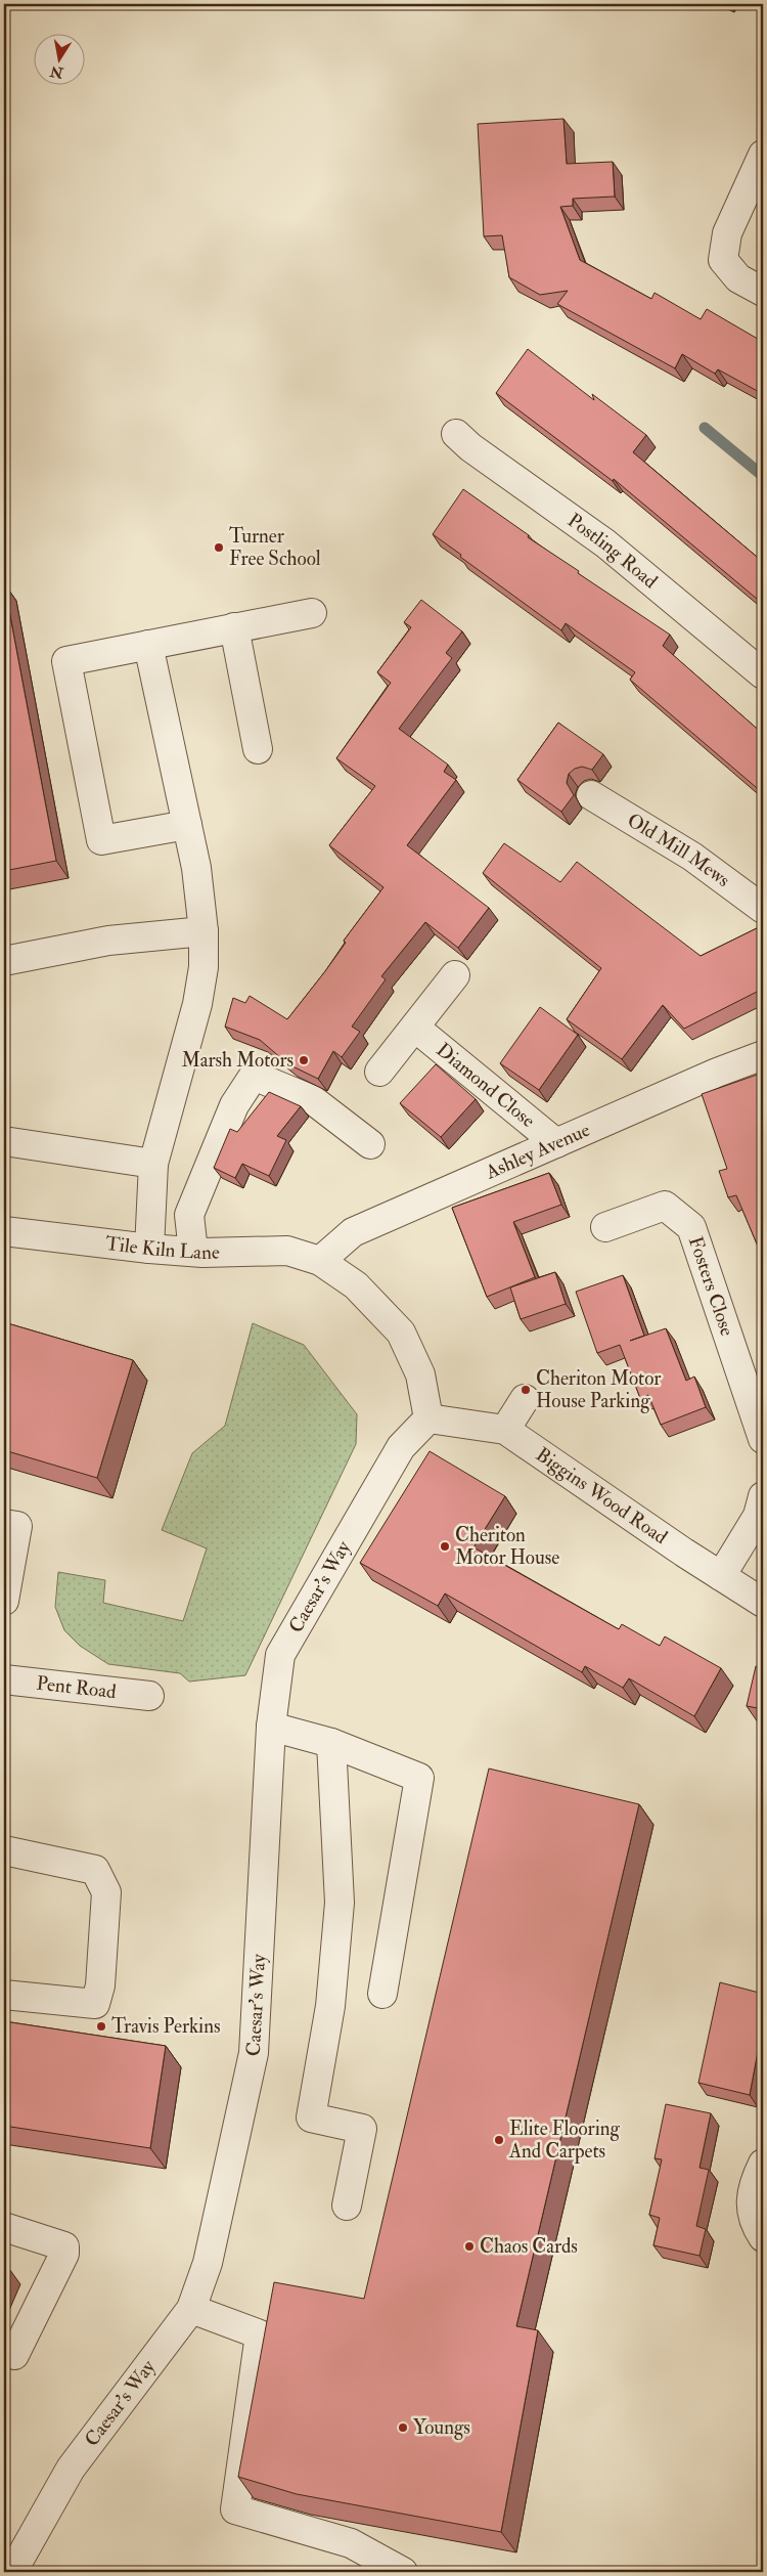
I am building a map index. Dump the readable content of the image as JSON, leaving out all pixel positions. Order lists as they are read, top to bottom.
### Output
{
  "streets": {
    "street": [
      "Postling Road",
      "Old Mill Mews",
      "Diamond Close",
      "Ashley Avenue",
      "Tile Kiln Lane",
      "Fosters Close",
      "Biggins Wood Road",
      "Caesar's Way",
      "Pent Road"
    ]
  },
  "crossings": [
    ["Diamond Close", "Ashley Avenue"],
    ["Ashley Avenue", "Tile Kiln Lane"],
    ["Tile Kiln Lane", "Biggins Wood Road"],
    ["Tile Kiln Lane", "Caesar's Way"],
    ["Biggins Wood Road", "Caesar's Way"]
  ],
  "places": [
    "Turner Free School",
    "Marsh Motors",
    "Cheriton Motor House Parking",
    "Cheriton Motor House",
    "Travis Perkins",
    "Elite Flooring And Carpets",
    "Chaos Cards",
    "Youngs"
  ],
  "north": "bottom"
}
